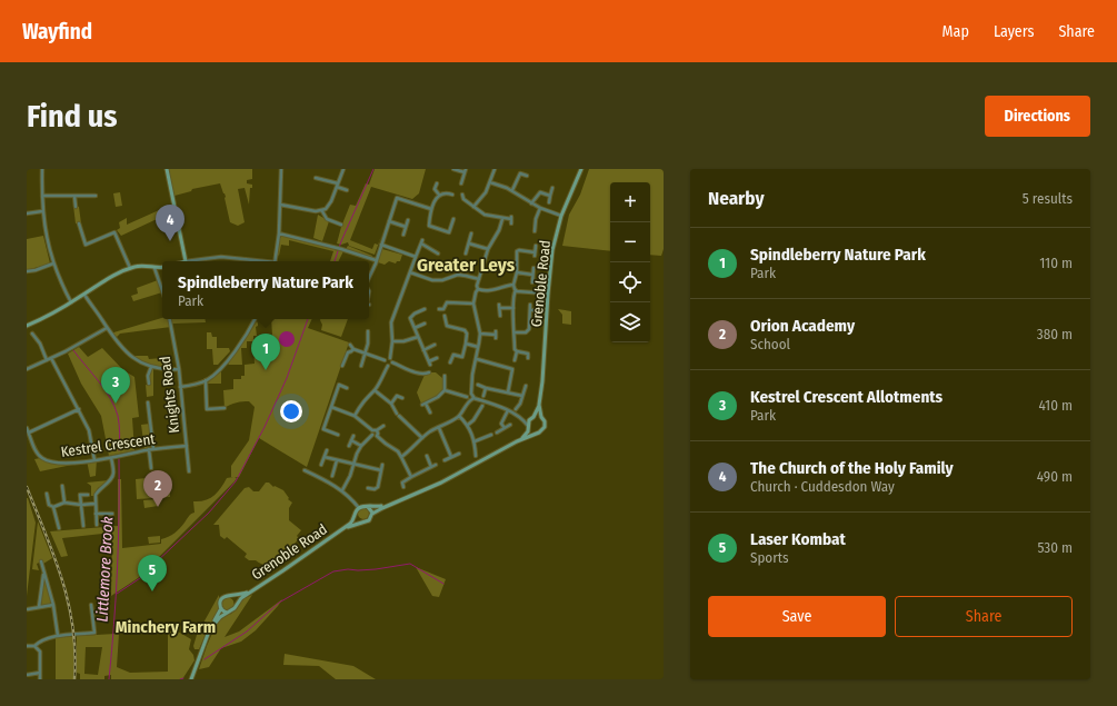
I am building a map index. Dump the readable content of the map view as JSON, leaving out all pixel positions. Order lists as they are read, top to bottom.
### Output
{
  "streets": {
    "street": ["Grenoble Road", "Knights Road", "Kestrel Crescent"]
  },
  "crossings": [
    ["Knights Road", "Kestrel Crescent"]
  ],
  "districts": ["Greater Leys", "Minchery Farm"],
  "water": ["Littlemore Brook"],
  "page": {
    "header": "Wayfind",
    "nav": ["Map", "Layers", "Share"],
    "buttons": [
      "Directions",
      ["Save", "Share"]
    ],
    "title": "Find us",
    "heading": ["Nearby", "5 results"],
    "map_buttons": ["+", "−"],
    "pins": [
      "4",
      "1",
      "3",
      "2",
      "5"
    ],
    "list": [
      {
        "mark": "1",
        "name": "Spindleberry Nature Park",
        "note": "Park",
        "value": "110 m"
      },
      {
        "mark": "2",
        "name": "Orion Academy",
        "note": "School",
        "value": "380 m"
      },
      {
        "mark": "3",
        "name": "Kestrel Crescent Allotments",
        "note": "Park",
        "value": "410 m"
      },
      {
        "mark": "4",
        "name": "The Church of the Holy Family",
        "note": "Church · Cuddesdon Way",
        "value": "490 m"
      },
      {
        "mark": "5",
        "name": "Laser Kombat",
        "note": "Sports",
        "value": "530 m"
      }
    ],
    "popup": ["Spindleberry Nature Park", "Park"]
  }
}
